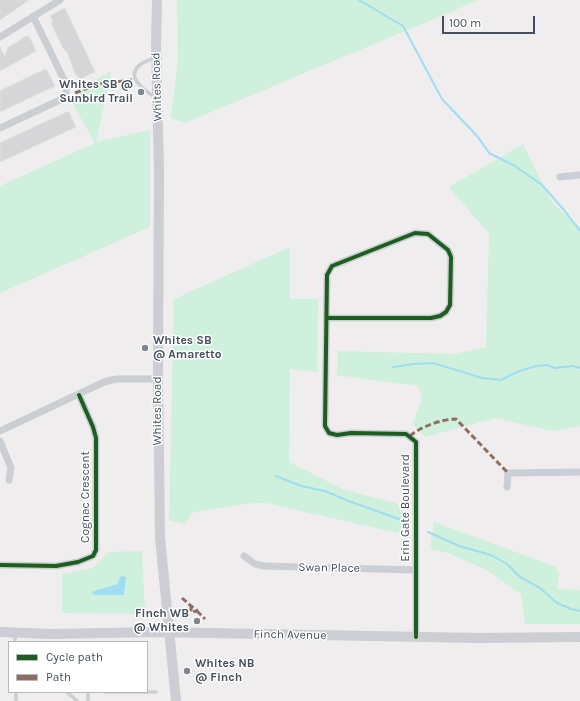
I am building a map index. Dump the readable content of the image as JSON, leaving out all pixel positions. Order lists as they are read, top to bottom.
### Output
{
  "streets": {
    "main road": ["Whites Road", "Finch Avenue"],
    "street": ["Cognac Crescent", "Erin Gate Boulevard", "Swan Place"]
  },
  "crossings": [
    ["Whites Road", "Finch Avenue"],
    ["Erin Gate Boulevard", "Swan Place"],
    ["Erin Gate Boulevard", "Finch Avenue"]
  ],
  "places": [
    "Whites SB @ Sunbird Trail",
    "Whites SB @ Amaretto",
    "Finch WB @ Whites",
    "Whites NB @ Finch"
  ],
  "legend": ["Cycle path", "Path"],
  "scale_bar": "100 m"
}
